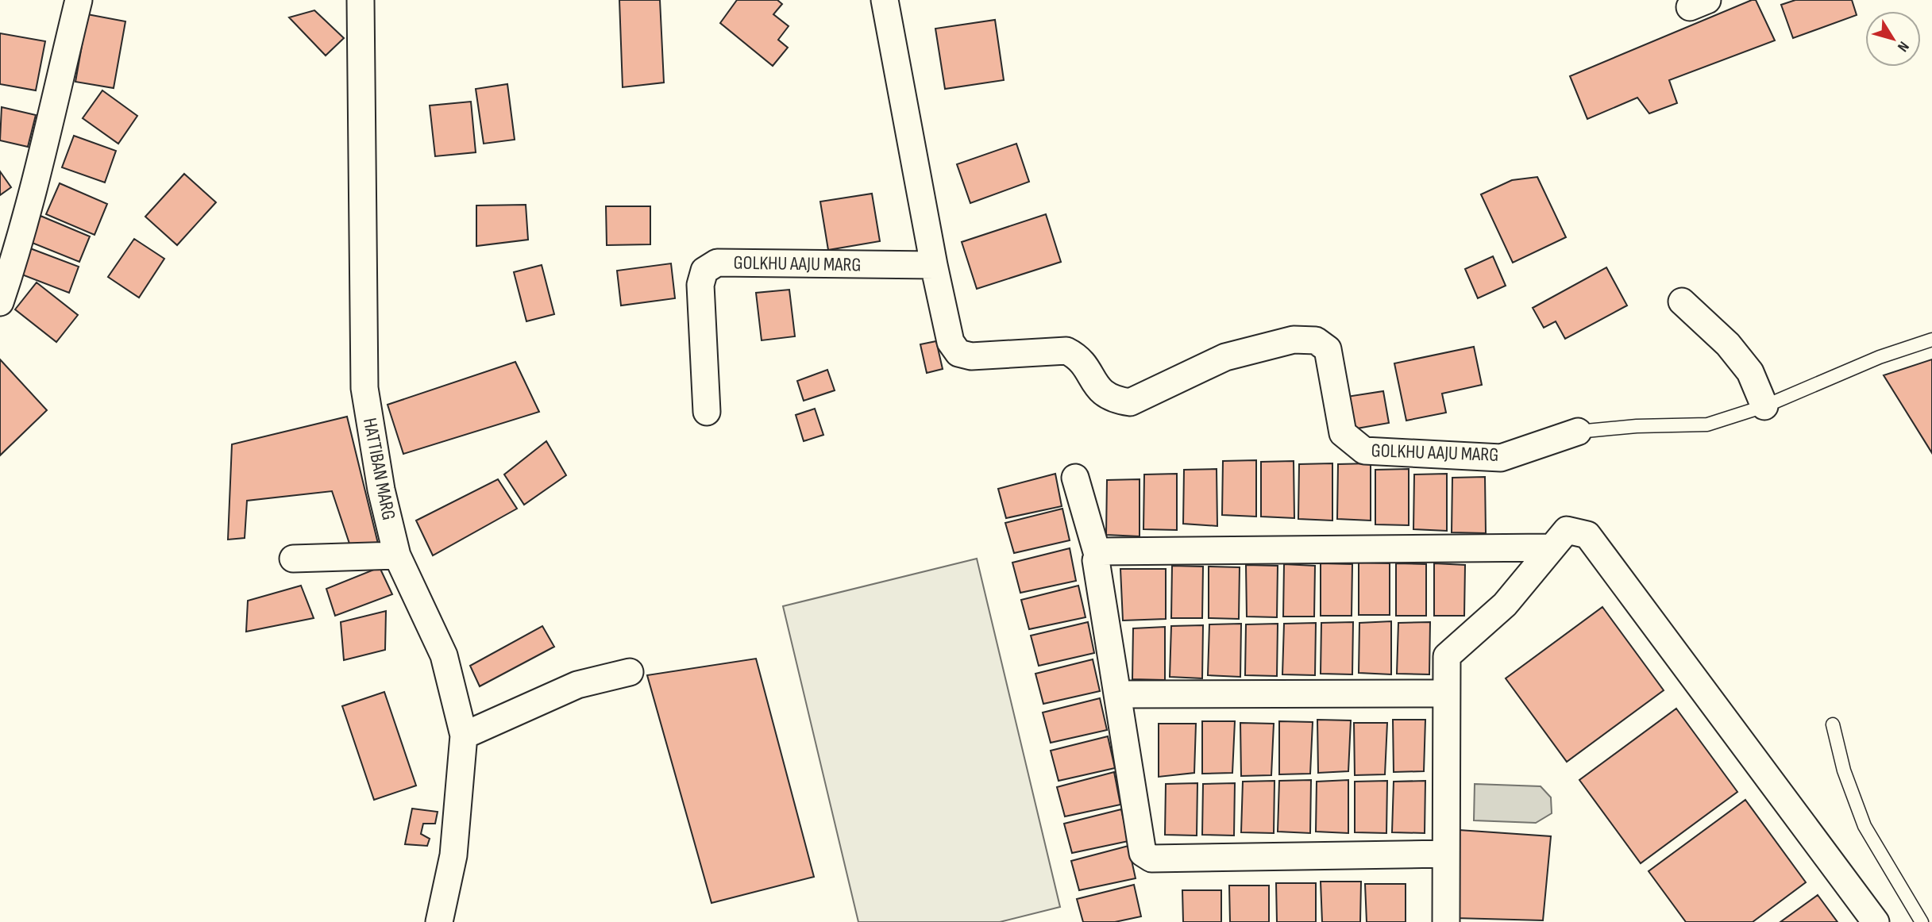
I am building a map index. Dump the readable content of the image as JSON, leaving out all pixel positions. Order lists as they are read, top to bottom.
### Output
{
  "streets": {
    "street": ["GOLKHU AAJU MARG", "HATTIBAN MARG"]
  },
  "north": "bottom right"
}
